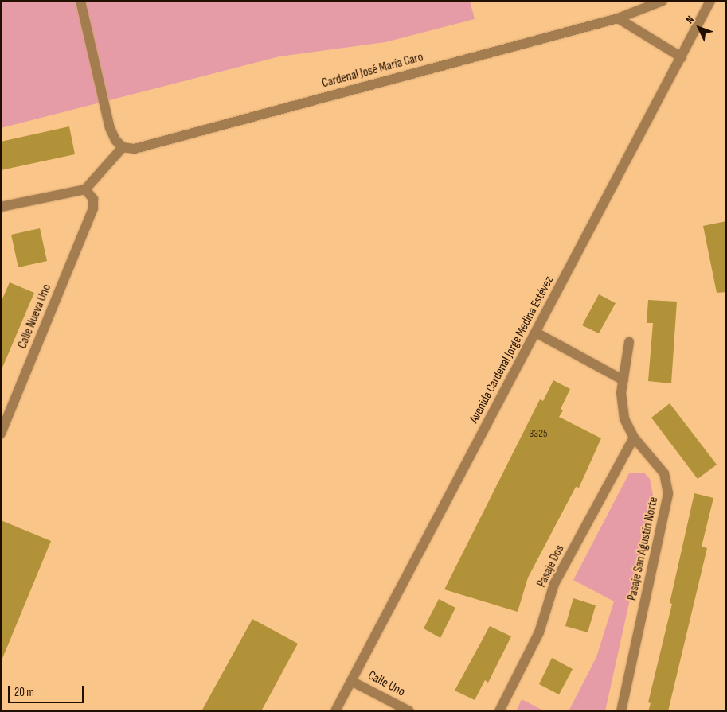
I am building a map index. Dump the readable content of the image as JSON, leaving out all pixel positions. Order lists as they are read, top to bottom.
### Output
{
  "streets": {
    "street": [
      "Cardenal José María Caro",
      "Calle Nueva Uno",
      "Avenida Cardenal Jorge Medina Estévez",
      "Pasaje San Agustín Norte",
      "Pasaje Dos",
      "Calle Uno"
    ]
  },
  "crossings": [
    ["Avenida Cardenal Jorge Medina Estévez", "Calle Uno"],
    ["Pasaje San Agustín Norte", "Pasaje Dos"]
  ],
  "house_numbers": ["3325"],
  "scale_bar": "20 m",
  "north": "top left"
}
